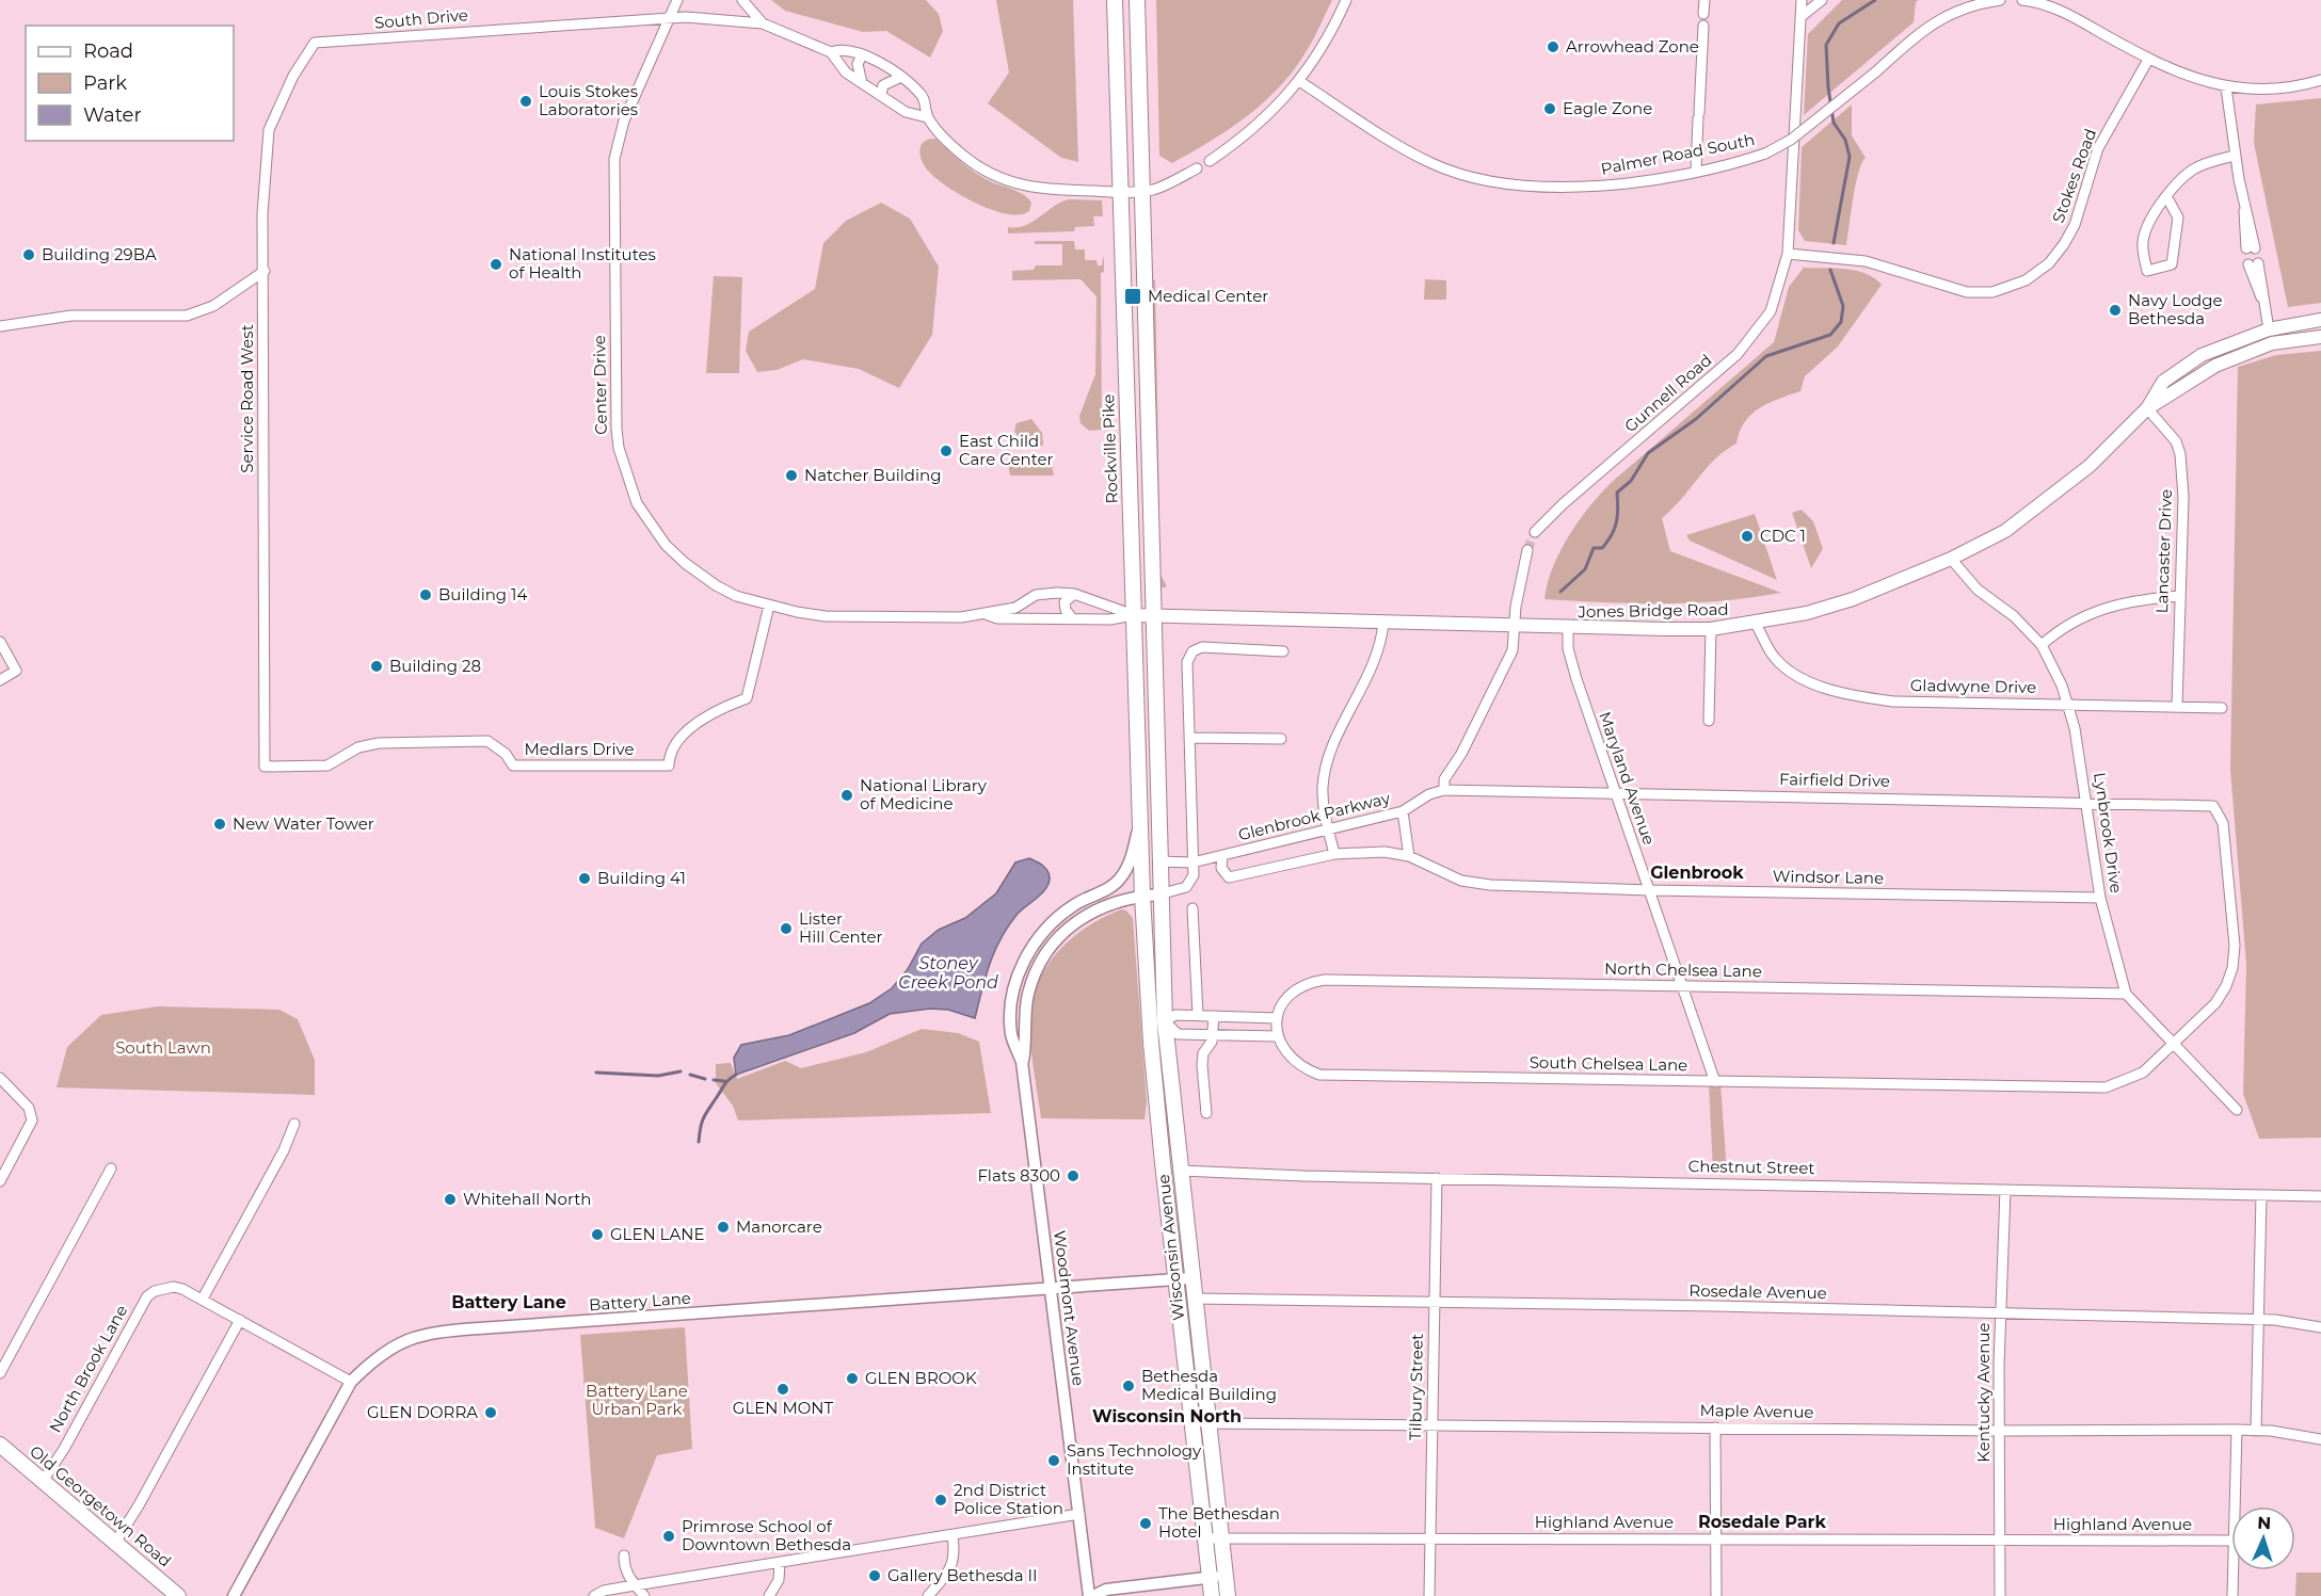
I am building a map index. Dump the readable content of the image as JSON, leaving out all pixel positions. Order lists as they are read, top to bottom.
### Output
{
  "streets": {
    "main road": [
      "Rockville Pike",
      "Jones Bridge Road",
      "Wisconsin Avenue",
      "Old Georgetown Road"
    ],
    "street": [
      "South Drive",
      "Palmer Road South",
      "Stokes Road",
      "Center Drive",
      "Gunnell Road",
      "Service Road West",
      "Lancaster Drive",
      "Gladwyne Drive",
      "Medlars Drive",
      "Maryland Avenue",
      "Fairfield Drive",
      "Glenbrook Parkway",
      "Lynbrook Drive",
      "Windsor Lane",
      "North Chelsea Lane",
      "South Chelsea Lane",
      "Chestnut Street",
      "Rosedale Avenue",
      "Battery Lane",
      "Woodmont Avenue",
      "North Brook Lane",
      "Tilbury Street",
      "Kentucky Avenue",
      "Maple Avenue",
      "Highland Avenue"
    ]
  },
  "crossings": [
    ["South Drive", "Center Drive"],
    ["South Drive", "Service Road West"],
    ["South Drive", "Rockville Pike"],
    ["Stokes Road", "Gunnell Road"],
    ["Center Drive", "Rockville Pike"],
    ["Center Drive", "Jones Bridge Road"],
    ["Center Drive", "Medlars Drive"],
    ["Service Road West", "Medlars Drive"],
    ["Rockville Pike", "Jones Bridge Road"],
    ["Rockville Pike", "Wisconsin Avenue"],
    ["Rockville Pike", "Woodmont Avenue"],
    ["Lancaster Drive", "Jones Bridge Road"],
    ["Lancaster Drive", "Gladwyne Drive"],
    ["Jones Bridge Road", "Gladwyne Drive"],
    ["Jones Bridge Road", "Maryland Avenue"],
    ["Jones Bridge Road", "Lynbrook Drive"],
    ["Gladwyne Drive", "Lynbrook Drive"],
    ["Maryland Avenue", "Fairfield Drive"],
    ["Maryland Avenue", "Windsor Lane"],
    ["Maryland Avenue", "North Chelsea Lane"],
    ["Maryland Avenue", "South Chelsea Lane"],
    ["Fairfield Drive", "Glenbrook Parkway"],
    ["Fairfield Drive", "Lynbrook Drive"],
    ["Fairfield Drive", "South Chelsea Lane"],
    ["Glenbrook Parkway", "Windsor Lane"],
    ["Lynbrook Drive", "Windsor Lane"],
    ["Lynbrook Drive", "North Chelsea Lane"],
    ["Lynbrook Drive", "South Chelsea Lane"],
    ["Chestnut Street", "Wisconsin Avenue"],
    ["Chestnut Street", "Tilbury Street"],
    ["Chestnut Street", "Kentucky Avenue"],
    ["Wisconsin Avenue", "Rosedale Avenue"],
    ["Wisconsin Avenue", "Battery Lane"],
    ["Wisconsin Avenue", "Woodmont Avenue"],
    ["Wisconsin Avenue", "Maple Avenue"],
    ["Wisconsin Avenue", "Highland Avenue"],
    ["Rosedale Avenue", "Tilbury Street"],
    ["Rosedale Avenue", "Kentucky Avenue"],
    ["Battery Lane", "Woodmont Avenue"],
    ["Battery Lane", "North Brook Lane"],
    ["North Brook Lane", "Old Georgetown Road"],
    ["Tilbury Street", "Maple Avenue"],
    ["Tilbury Street", "Highland Avenue"],
    ["Kentucky Avenue", "Maple Avenue"],
    ["Kentucky Avenue", "Highland Avenue"]
  ],
  "districts": [
    "Glenbrook",
    "Battery Lane",
    "Wisconsin North",
    "Rosedale Park"
  ],
  "water": ["Stoney Creek Pond"],
  "parks": ["South Lawn", "Battery Lane Urban Park"],
  "places": {
    "other": [
      "Arrowhead Zone",
      "Louis Stokes Laboratories",
      "Eagle Zone",
      "Building 29BA",
      "National Institutes of Health",
      "Navy Lodge Bethesda",
      "East Child Care Center",
      "Natcher Building",
      "CDC 1",
      "Building 14",
      "Building 28",
      "National Library of Medicine",
      "New Water Tower",
      "Building 41",
      "Lister Hill Center",
      "Flats 8300",
      "Whitehall North",
      "Manorcare",
      "GLEN LANE",
      "GLEN BROOK",
      "Bethesda Medical Building",
      "GLEN MONT",
      "GLEN DORRA",
      "Sans Technology Institute",
      "2nd District Police Station",
      "The Bethesdan Hotel",
      "Primrose School of Downtown Bethesda",
      "Gallery Bethesda II"
    ],
    "transit": ["Medical Center"]
  },
  "legend": ["Road", "Park", "Water"],
  "north": "top"
}
